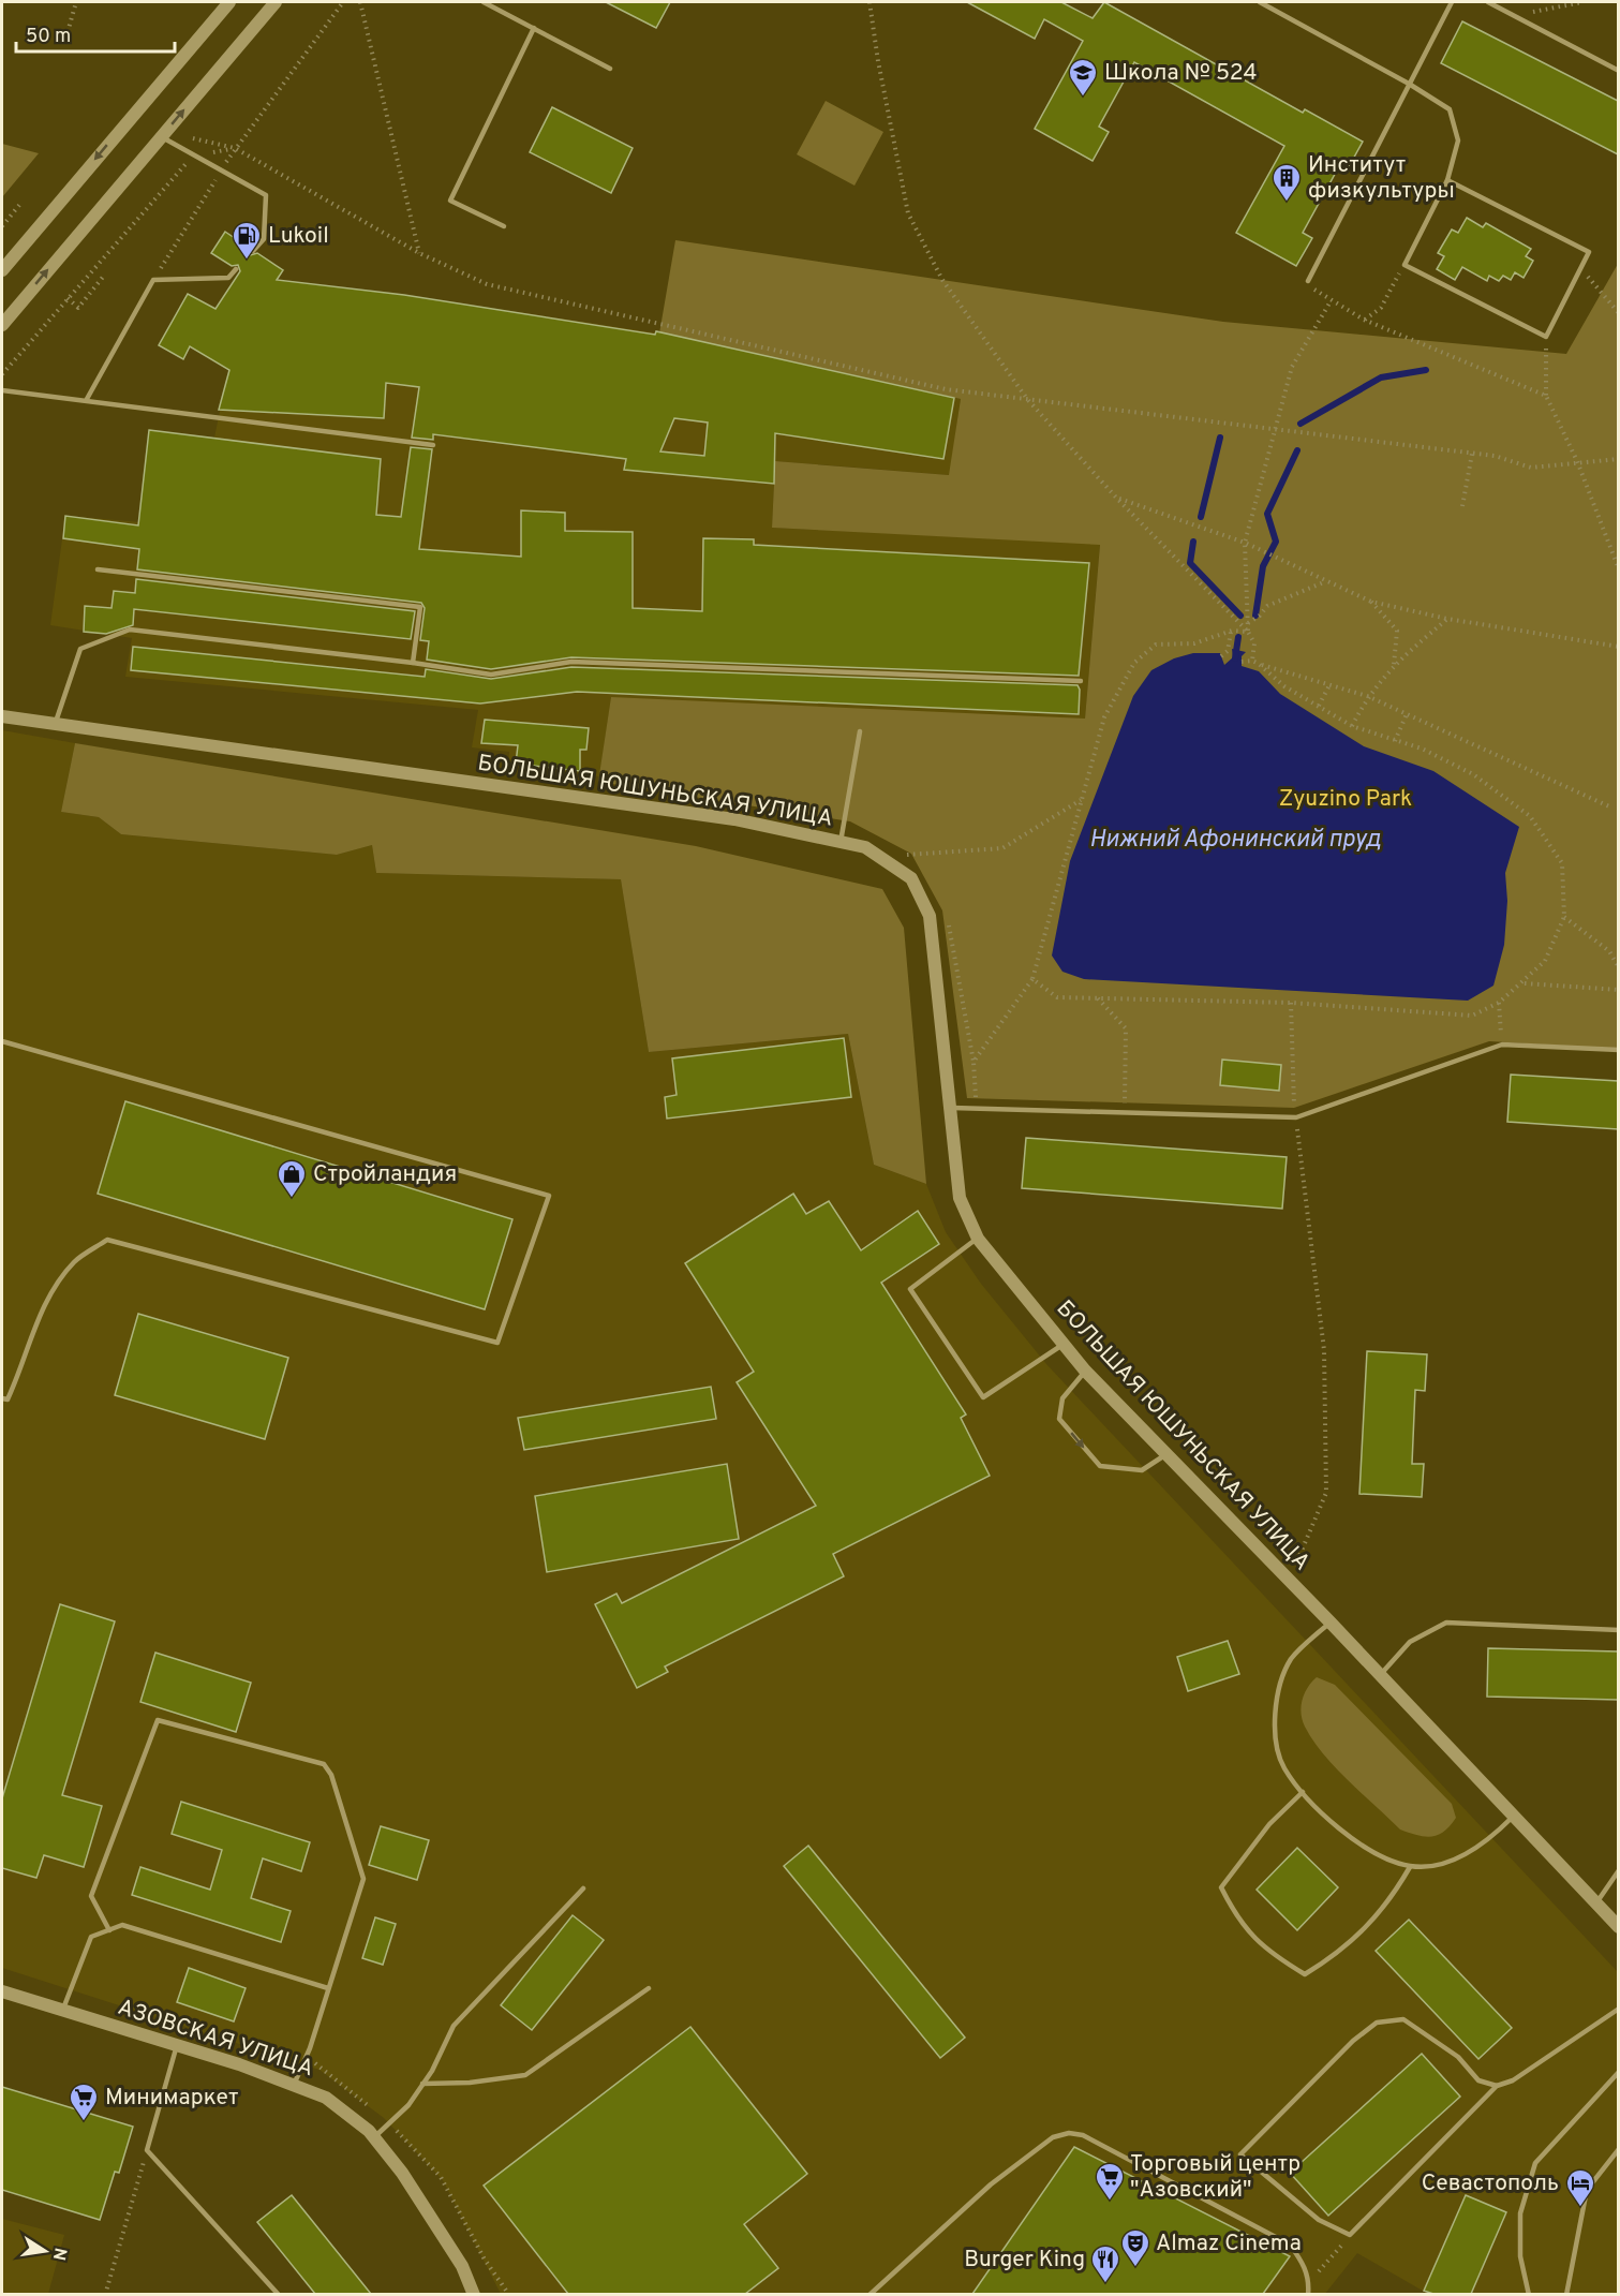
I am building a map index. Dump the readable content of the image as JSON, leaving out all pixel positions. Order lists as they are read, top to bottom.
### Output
{
  "streets": {
    "street": ["БОЛЬШАЯ ЮШУНЬСКАЯ УЛИЦА", "АЗОВСКАЯ УЛИЦА"]
  },
  "water": ["Нижний Афонинский пруд"],
  "parks": ["Zyuzino Park"],
  "places": {
    "school or university": ["Школа № 524"],
    "building": ["Институт физкультуры"],
    "fuel station": ["Lukoil"],
    "shop": ["Стройландия"],
    "supermarket": ["Минимаркет", "Торговый центр \"Азовский\""],
    "hotel": ["Севастополь"],
    "theatre": ["Almaz Cinema"],
    "restaurant": ["Burger King"]
  },
  "scale_bar": "50 m",
  "north": "right"
}
